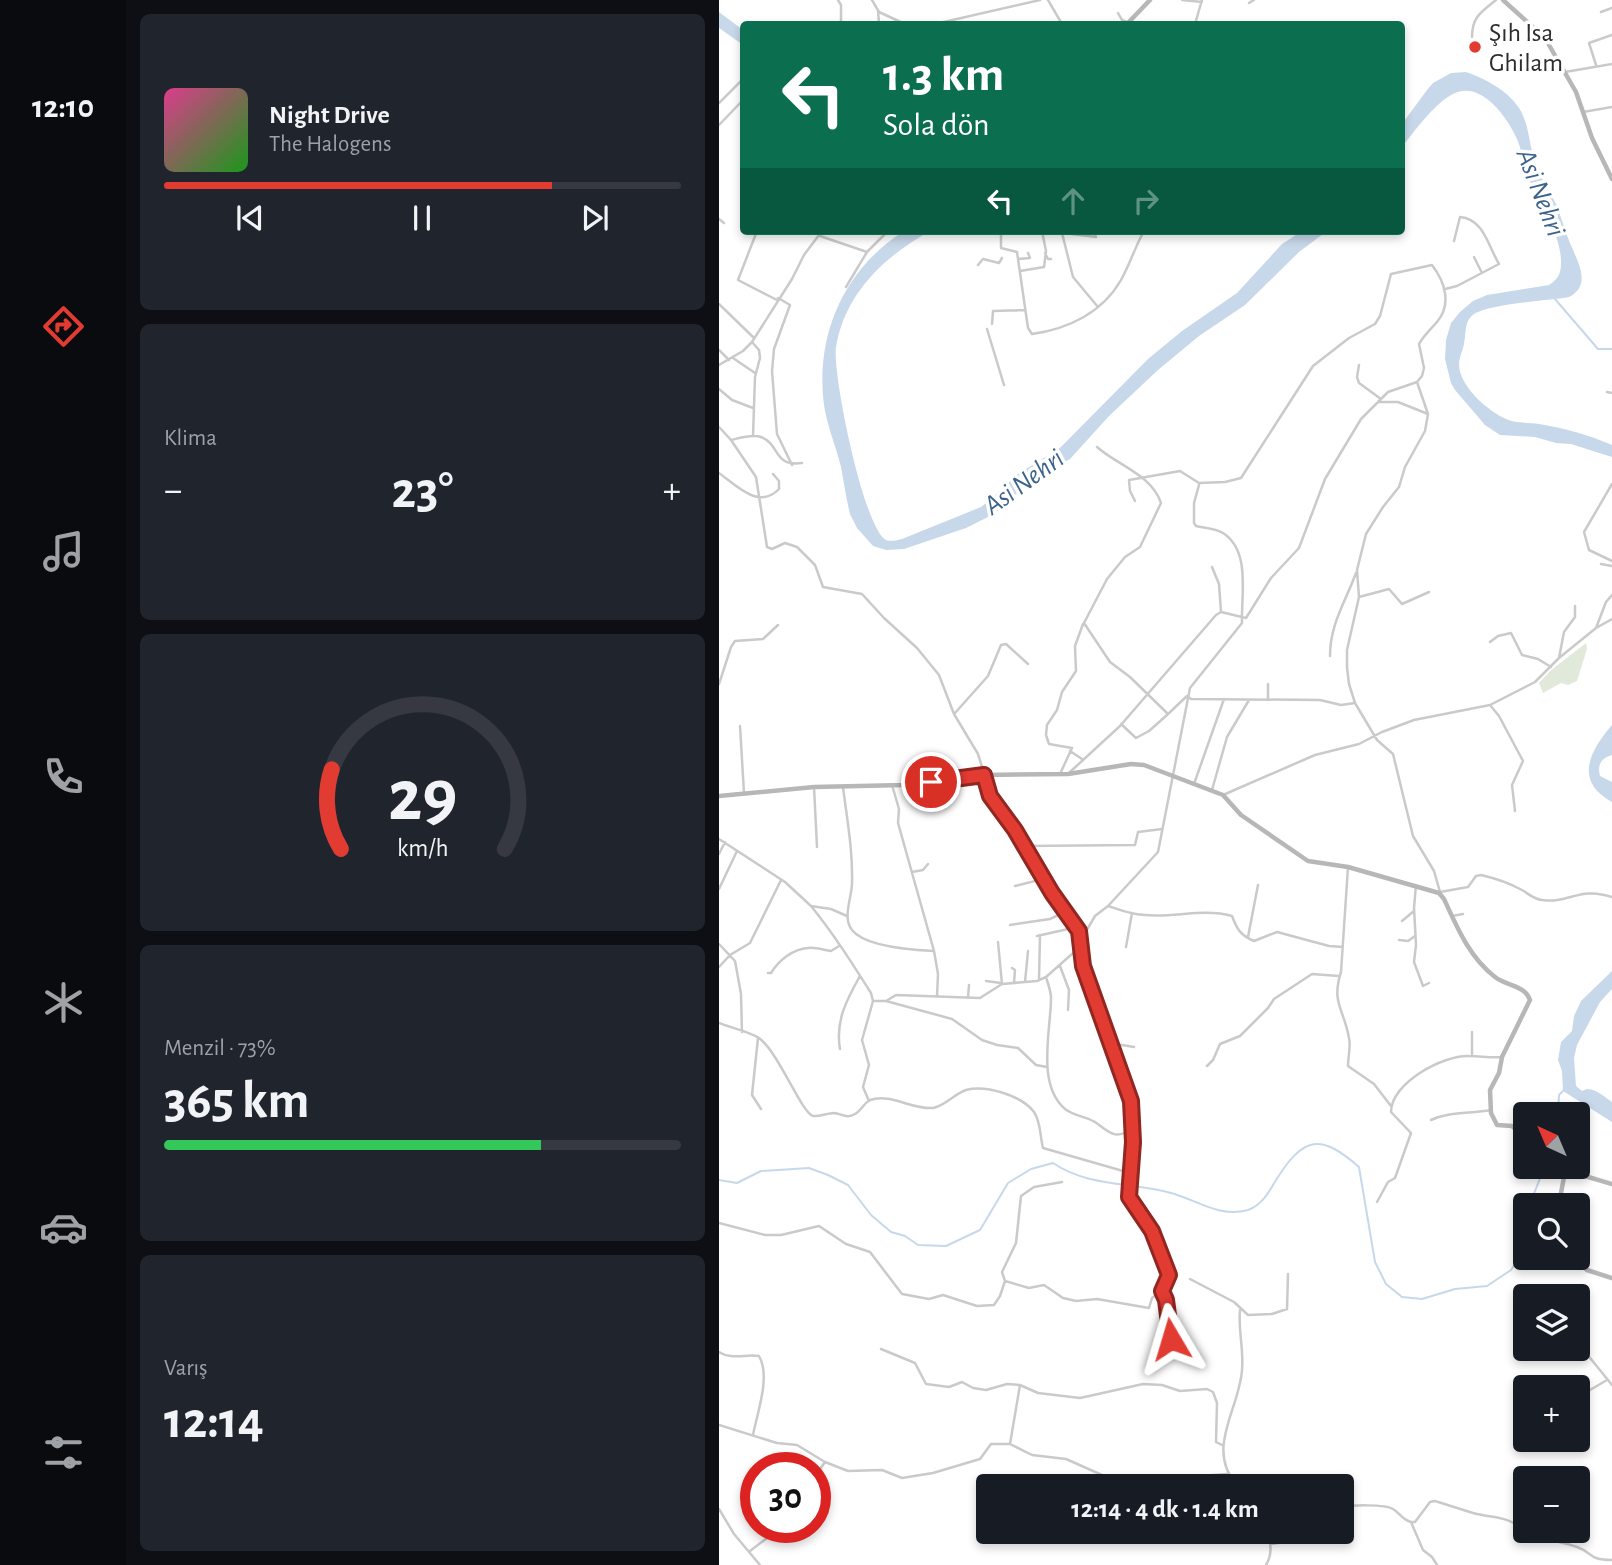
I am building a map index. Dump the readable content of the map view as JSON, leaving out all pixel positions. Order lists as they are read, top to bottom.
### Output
{
  "water": ["Asi Nehri"],
  "places": ["Şıh Isa Ghilam"],
  "north": "top left",
  "page": {
    "tabs": "12:10",
    "turn": ["1.3 km", "Sola dön"],
    "song": ["Night Drive", "The Halogens"],
    "tile": [
      "Klima",
      ["Menzil · 73%", "365 km"],
      ["Varış", "12:14"]
    ],
    "heat": ["−", "23°", "+"],
    "map_buttons": ["+", "−"],
    "limit": "30",
    "trip": "12:14 · 4 dk · 1.4 km",
    "gauge": ["29", "km/h"]
  }
}
